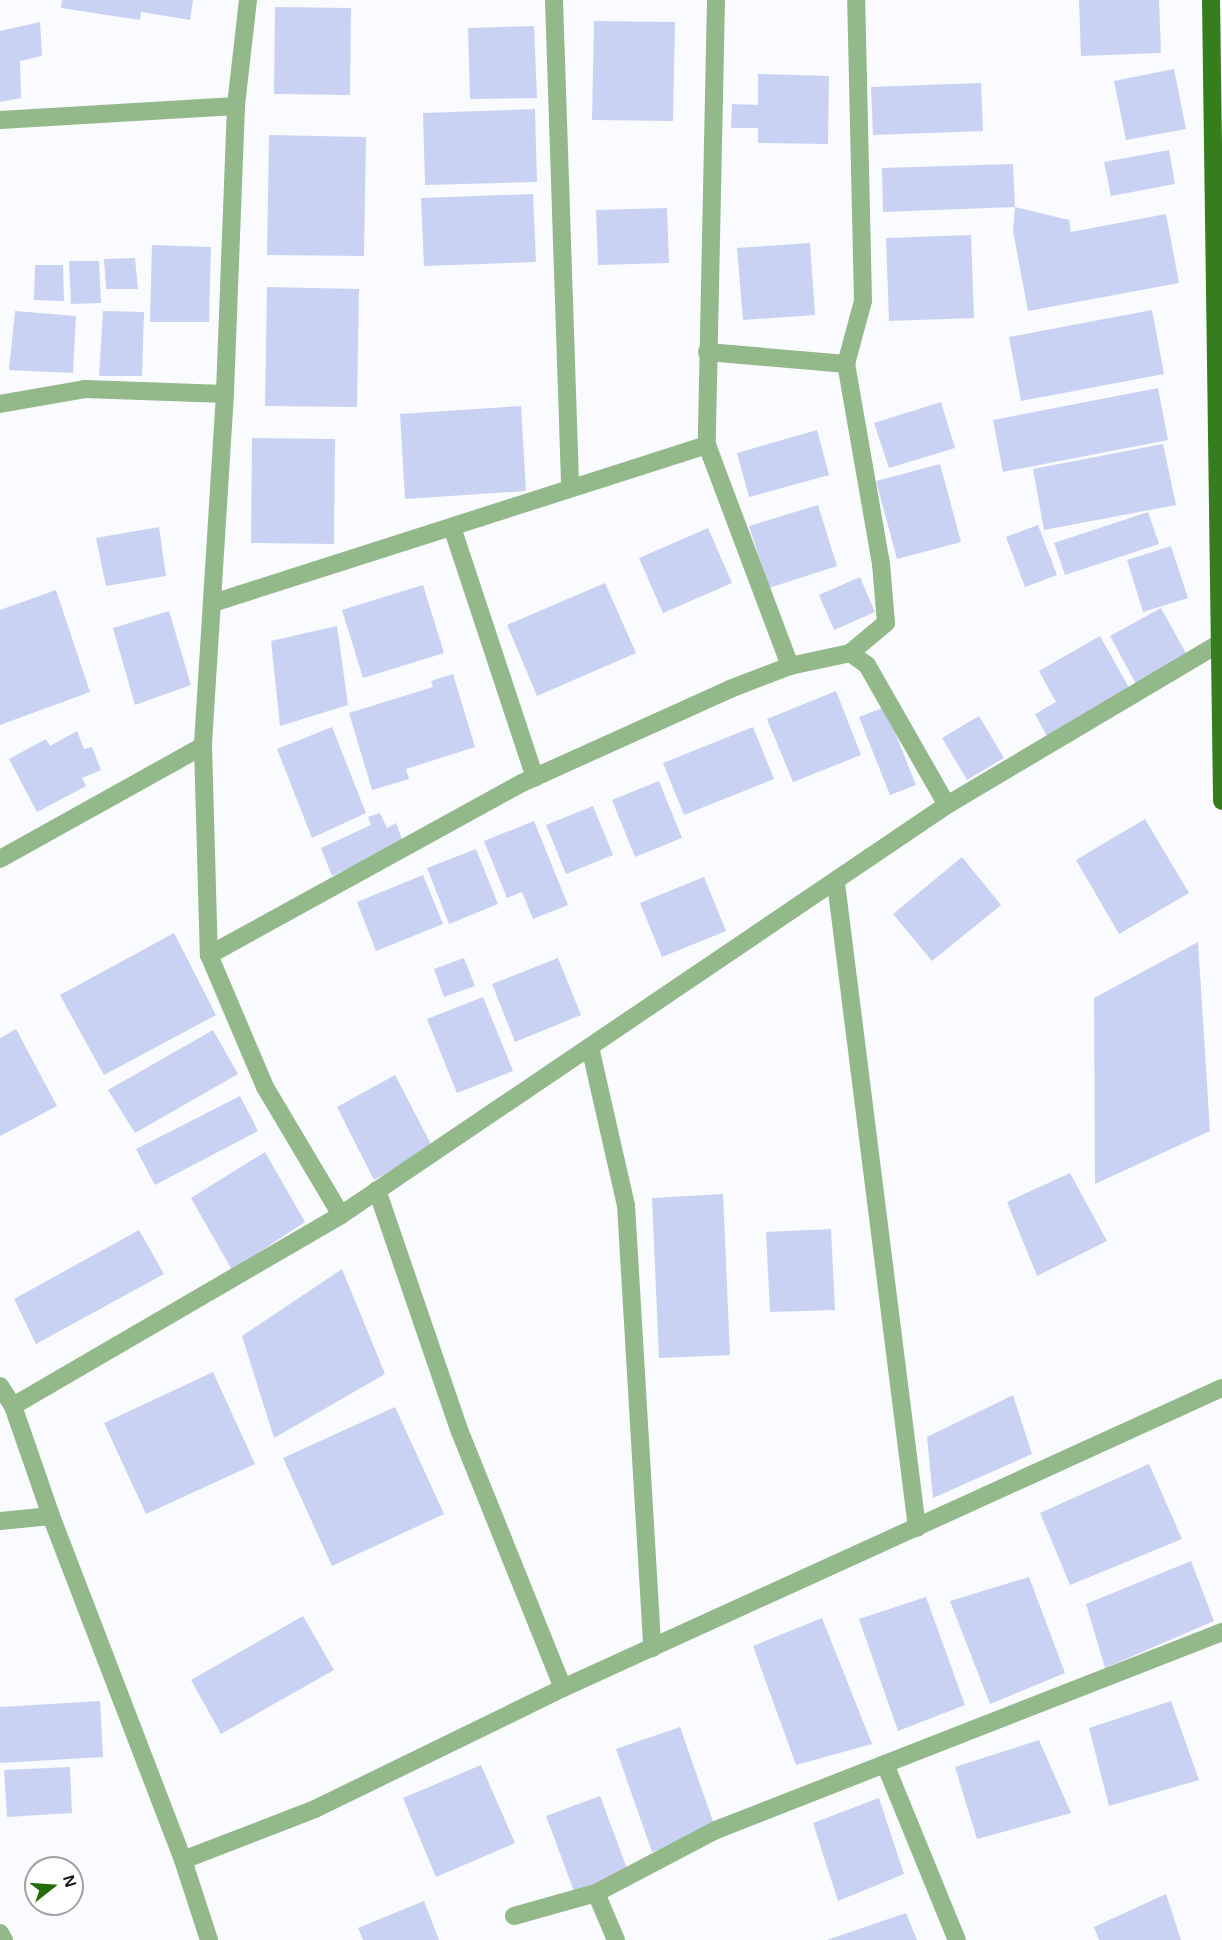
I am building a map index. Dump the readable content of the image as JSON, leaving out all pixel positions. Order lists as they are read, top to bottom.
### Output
{
  "north": "right"
}
